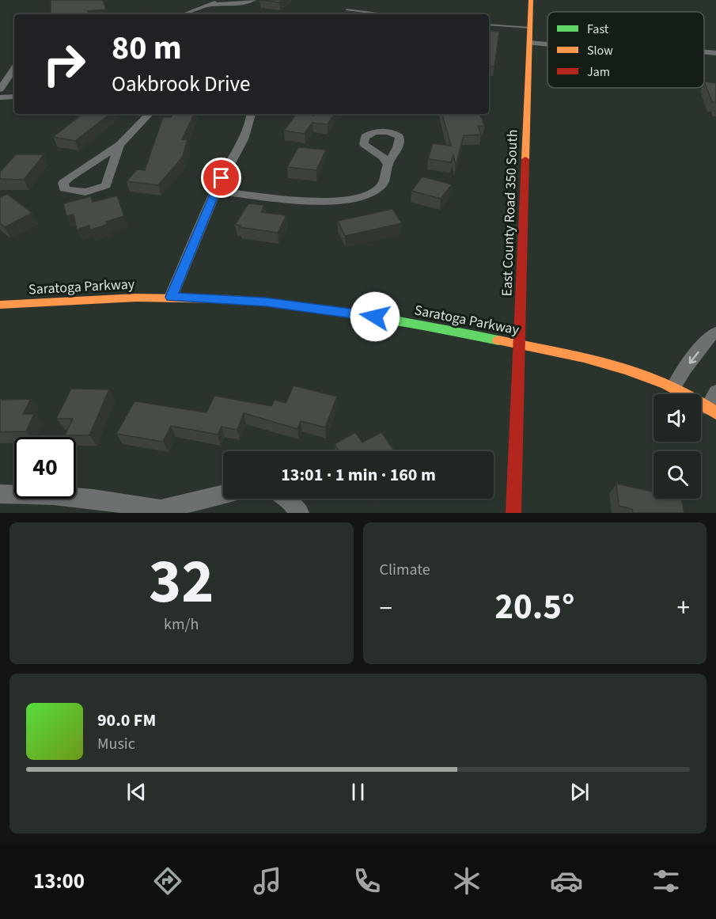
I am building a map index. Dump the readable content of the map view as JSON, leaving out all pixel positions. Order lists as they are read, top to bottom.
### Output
{
  "streets": {
    "street": ["East County Road 350 South", "Saratoga Parkway"]
  },
  "crossings": [
    ["East County Road 350 South", "Saratoga Parkway"]
  ],
  "legend": ["Fast", "Slow", "Jam"],
  "page": {
    "turn": ["80 m", "Oakbrook Drive"],
    "limit": "40",
    "trip": "13:01 · 1 min · 160 m",
    "tile": [
      ["32", "km/h"],
      "Climate"
    ],
    "heat": ["−", "20.5°", "+"],
    "song": ["90.0 FM", "Music"],
    "tabs": "13:00"
  }
}
